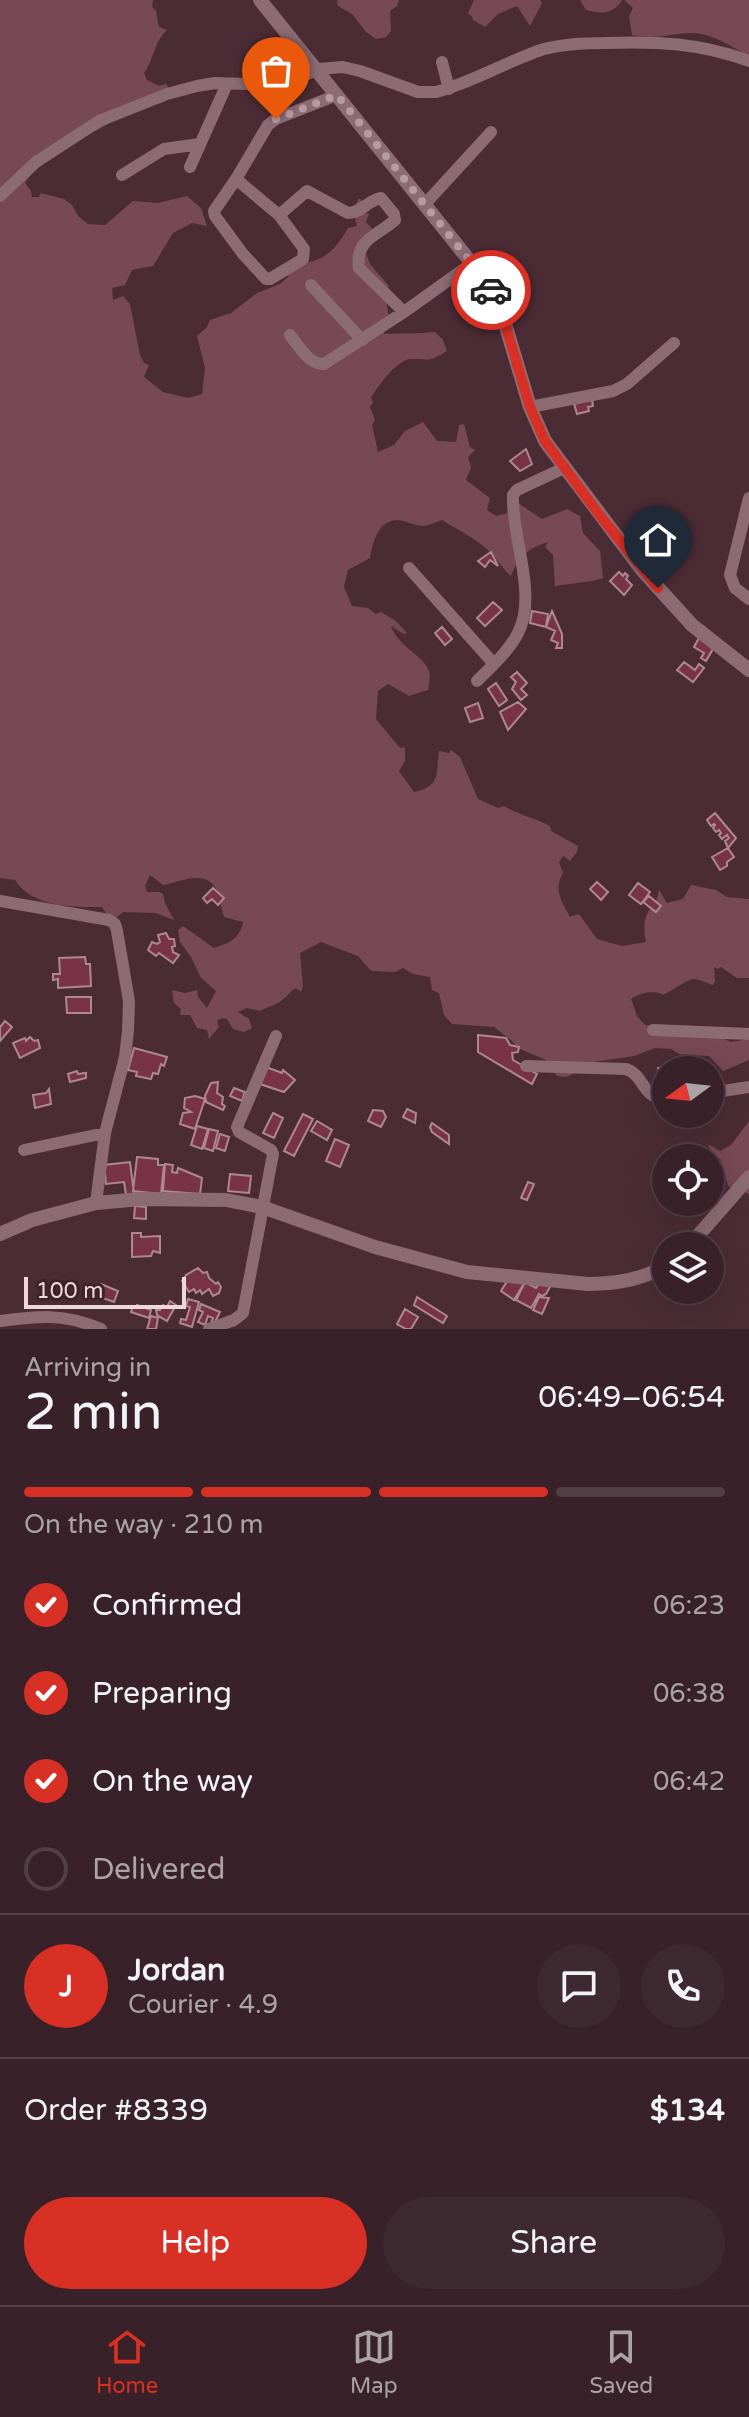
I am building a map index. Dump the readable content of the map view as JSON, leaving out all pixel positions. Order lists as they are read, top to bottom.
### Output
{
  "scale_bar": "100 m",
  "north": "left",
  "page": {
    "scale": "100 m",
    "heading": ["2 min", "Arriving in", "06:49–06:54"],
    "panel": [
      "Jordan",
      "Courier · 4.9",
      "Order #8339",
      "$134"
    ],
    "bar": "On the way · 210 m",
    "list": [
      ["Confirmed", "06:23"],
      ["Preparing", "06:38"],
      ["On the way", "06:42"],
      "Delivered"
    ],
    "round": "J",
    "buttons": ["Help", "Share"],
    "tabs": ["Home", "Map", "Saved"]
  }
}
